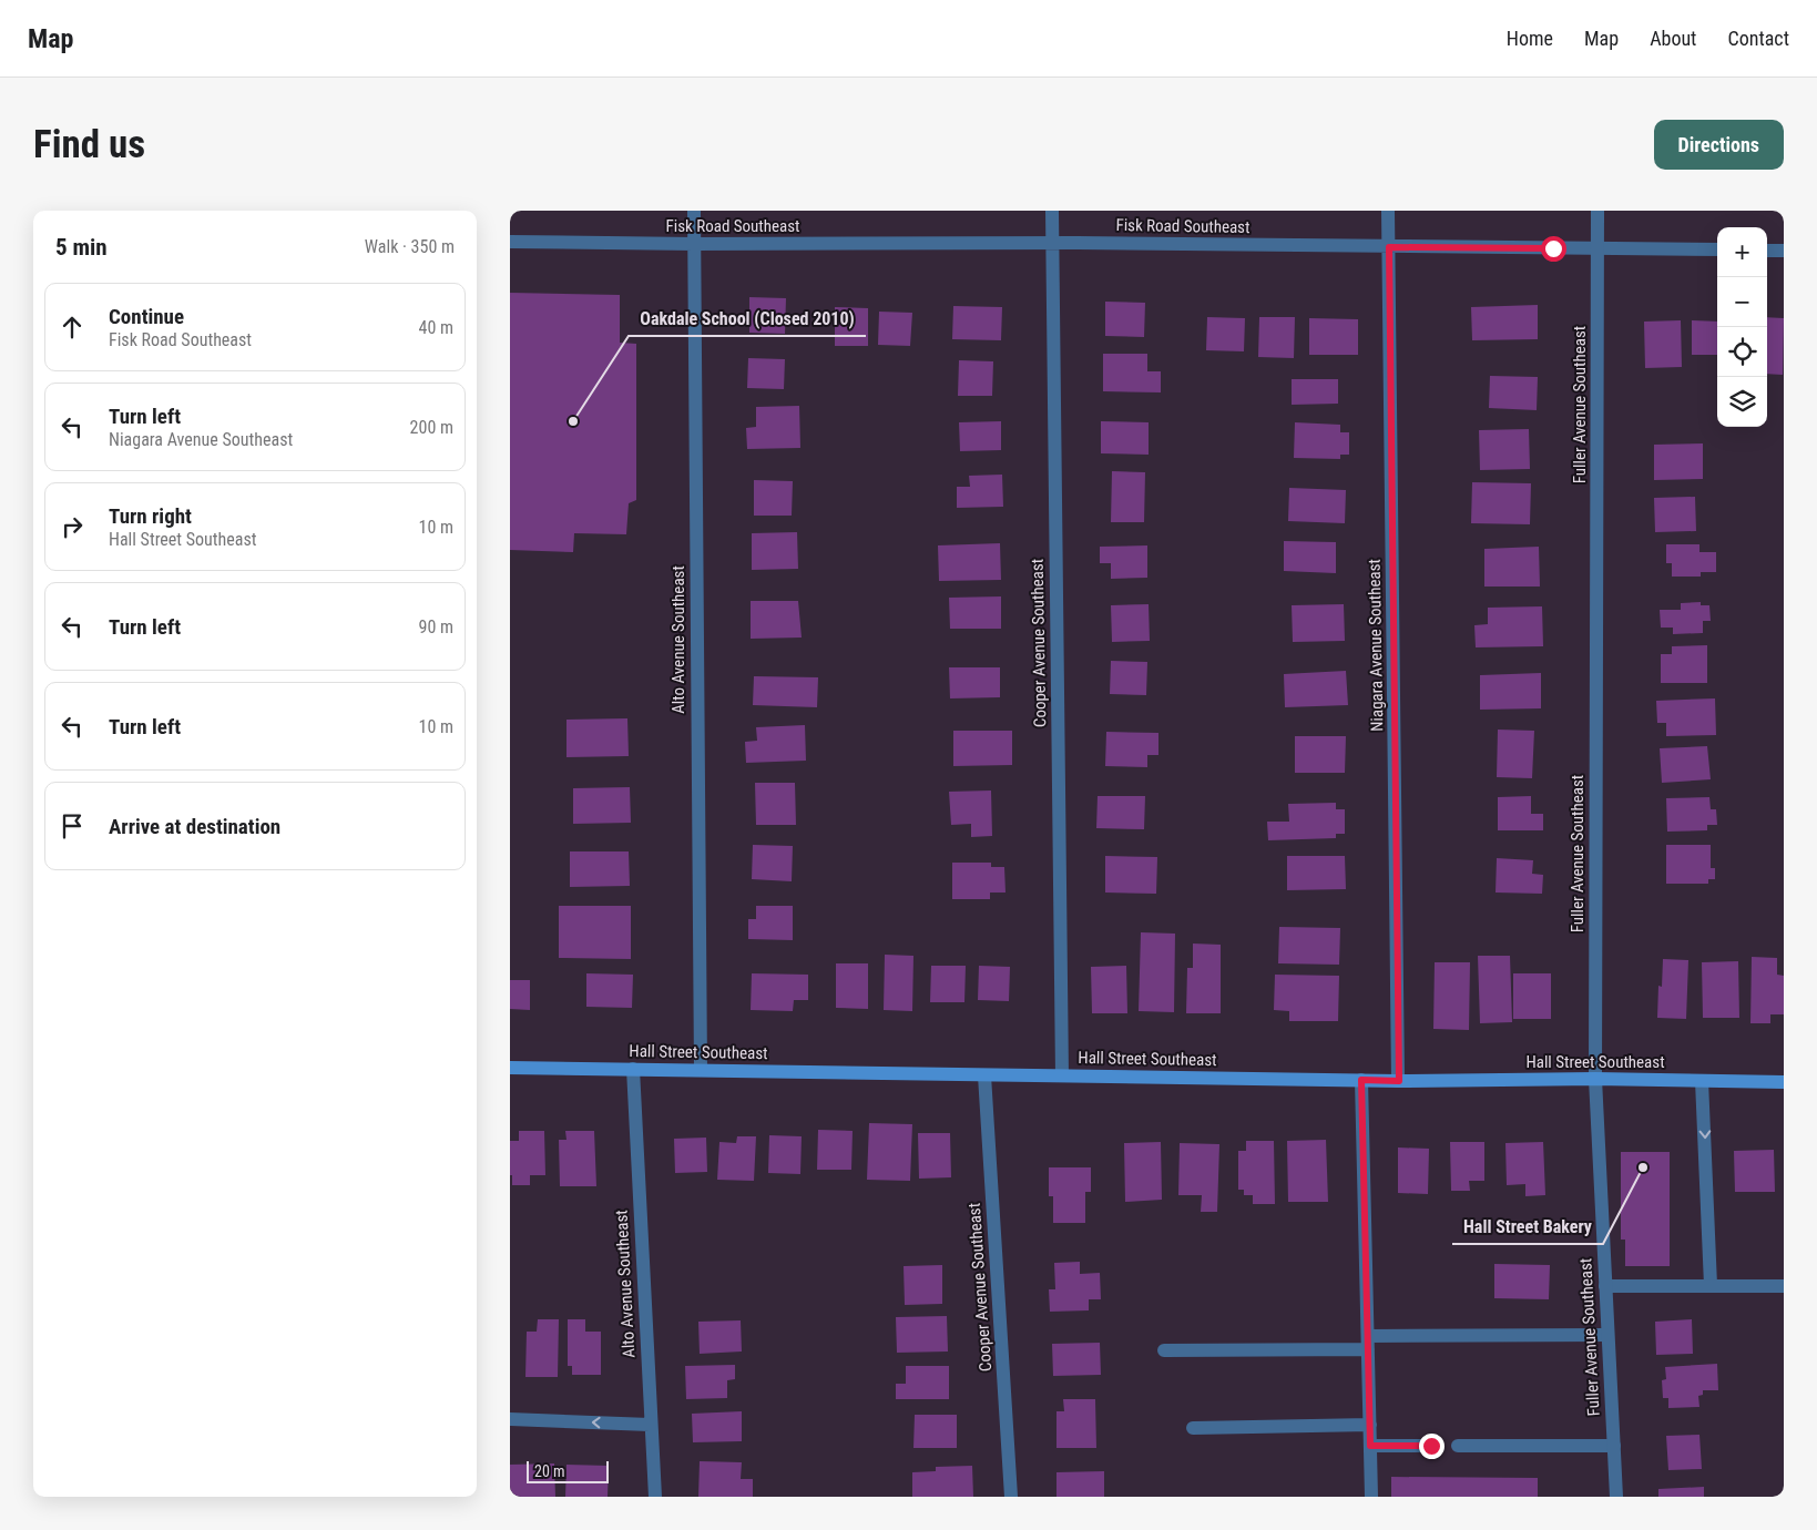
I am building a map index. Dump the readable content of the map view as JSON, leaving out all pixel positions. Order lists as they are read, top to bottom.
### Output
{
  "streets": {
    "main road": ["Hall Street Southeast"],
    "street": [
      "Fisk Road Southeast",
      "Fuller Avenue Southeast",
      "Alto Avenue Southeast",
      "Cooper Avenue Southeast",
      "Niagara Avenue Southeast"
    ]
  },
  "crossings": [
    ["Fisk Road Southeast", "Fuller Avenue Southeast"],
    ["Fisk Road Southeast", "Alto Avenue Southeast"],
    ["Fisk Road Southeast", "Cooper Avenue Southeast"],
    ["Fisk Road Southeast", "Niagara Avenue Southeast"],
    ["Fuller Avenue Southeast", "Hall Street Southeast"],
    ["Alto Avenue Southeast", "Hall Street Southeast"],
    ["Cooper Avenue Southeast", "Hall Street Southeast"],
    ["Niagara Avenue Southeast", "Hall Street Southeast"]
  ],
  "places": ["Oakdale School (Closed 2010)", "Hall Street Bakery"],
  "scale_bar": "20 m",
  "page": {
    "header": "Map",
    "nav": [
      "Home",
      "Map",
      "About",
      "Contact"
    ],
    "buttons": "Directions",
    "title": "Find us",
    "heading": ["5 min", "Walk · 350 m"],
    "map_buttons": ["+", "−"],
    "list": [
      ["Continue", "Fisk Road Southeast", "40 m"],
      ["Turn left", "Niagara Avenue Southeast", "200 m"],
      ["Turn right", "Hall Street Southeast", "10 m"],
      ["Turn left", "90 m"],
      ["Turn left", "10 m"],
      "Arrive at destination"
    ],
    "scale": "20 m"
  }
}
